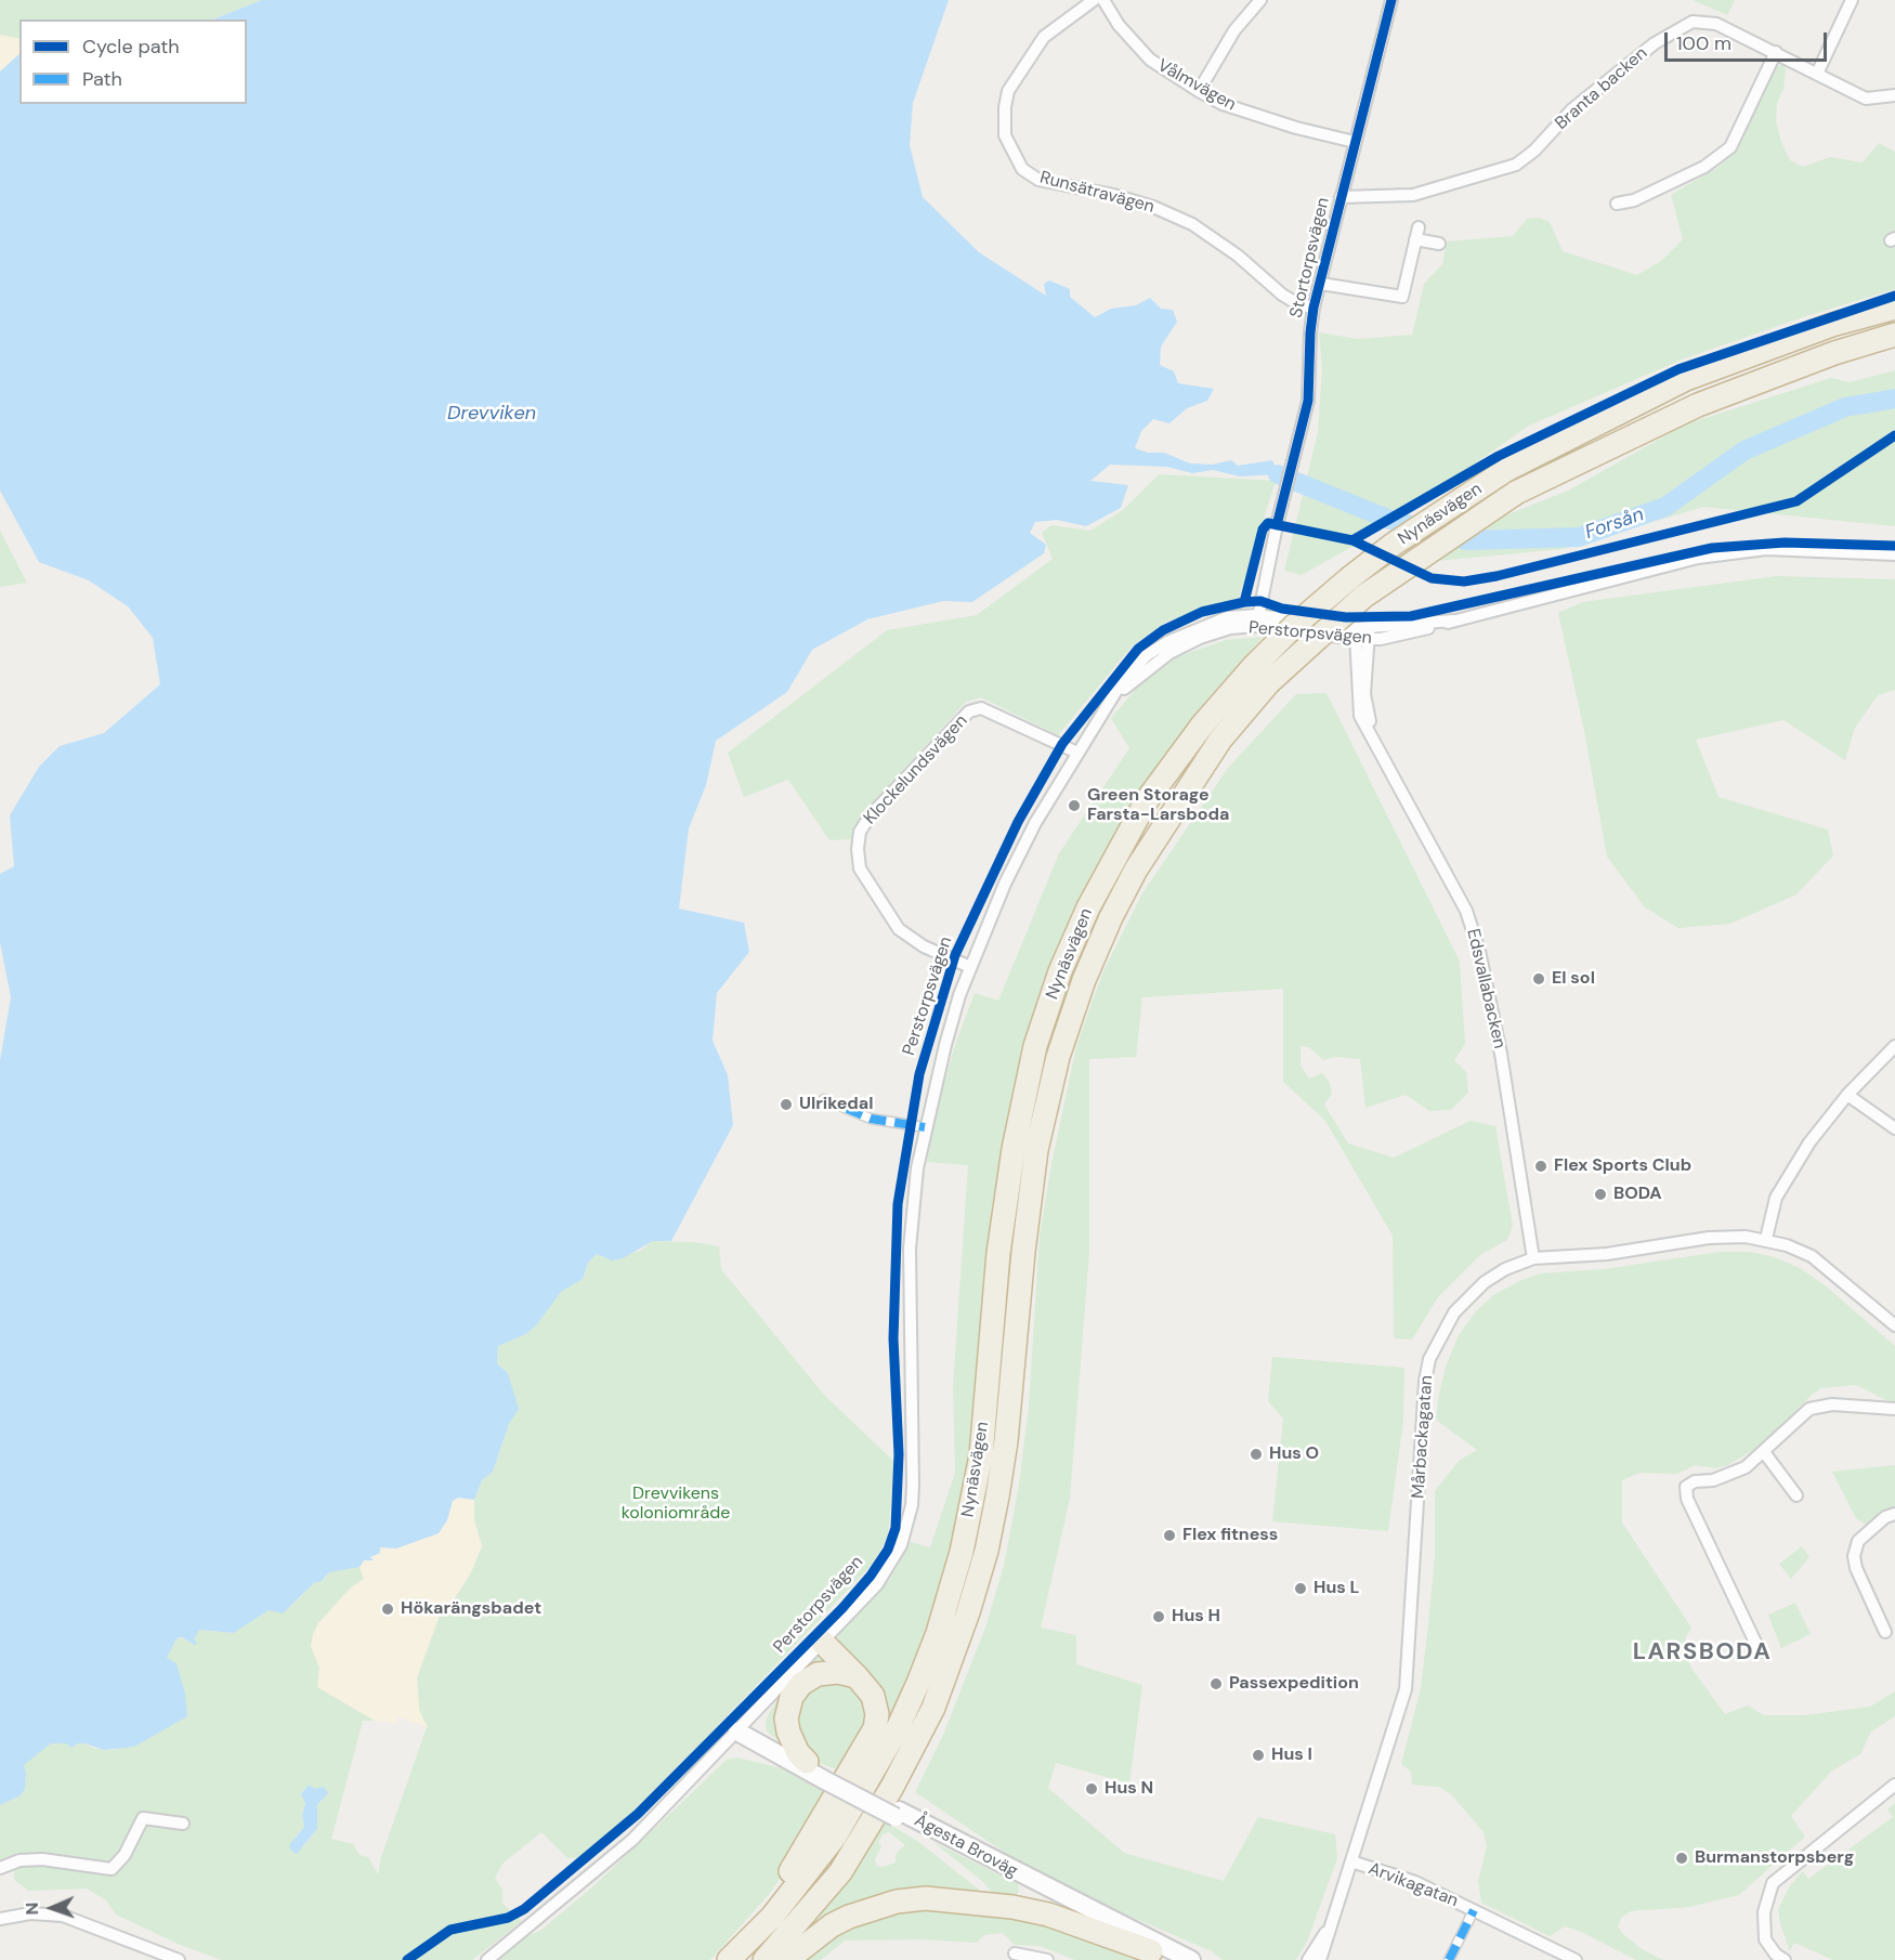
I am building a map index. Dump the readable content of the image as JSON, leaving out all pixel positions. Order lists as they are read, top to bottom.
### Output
{
  "streets": {
    "highway": ["Nynäsvägen"],
    "main road": ["Ågesta Broväg"],
    "street": [
      "Vålmvägen",
      "Branta backen",
      "Runsätravägen",
      "Stortorpsvägen",
      "Perstorpsvägen",
      "Klockelundsvägen",
      "Edsvallabacken",
      "Mårbackagatan",
      "Arvikagatan"
    ]
  },
  "crossings": [
    ["Vålmvägen", "Stortorpsvägen"],
    ["Branta backen", "Stortorpsvägen"],
    ["Runsätravägen", "Stortorpsvägen"],
    ["Stortorpsvägen", "Perstorpsvägen"],
    ["Perstorpsvägen", "Klockelundsvägen"],
    ["Perstorpsvägen", "Edsvallabacken"],
    ["Perstorpsvägen", "Ågesta Broväg"],
    ["Edsvallabacken", "Mårbackagatan"],
    ["Mårbackagatan", "Arvikagatan"]
  ],
  "districts": ["LARSBODA"],
  "water": ["Drevviken", "Forsån"],
  "parks": ["Drevvikens koloniområde"],
  "places": [
    "Green Storage Farsta-Larsboda",
    "El sol",
    "Ulrikedal",
    "Flex Sports Club",
    "BODA",
    "Hus O",
    "Flex fitness",
    "Hus L",
    "Hökarängsbadet",
    "Hus H",
    "Passexpedition",
    "Hus I",
    "Hus N",
    "Burmanstorpsberg"
  ],
  "legend": ["Cycle path", "Path"],
  "scale_bar": "100 m",
  "north": "left"
}
